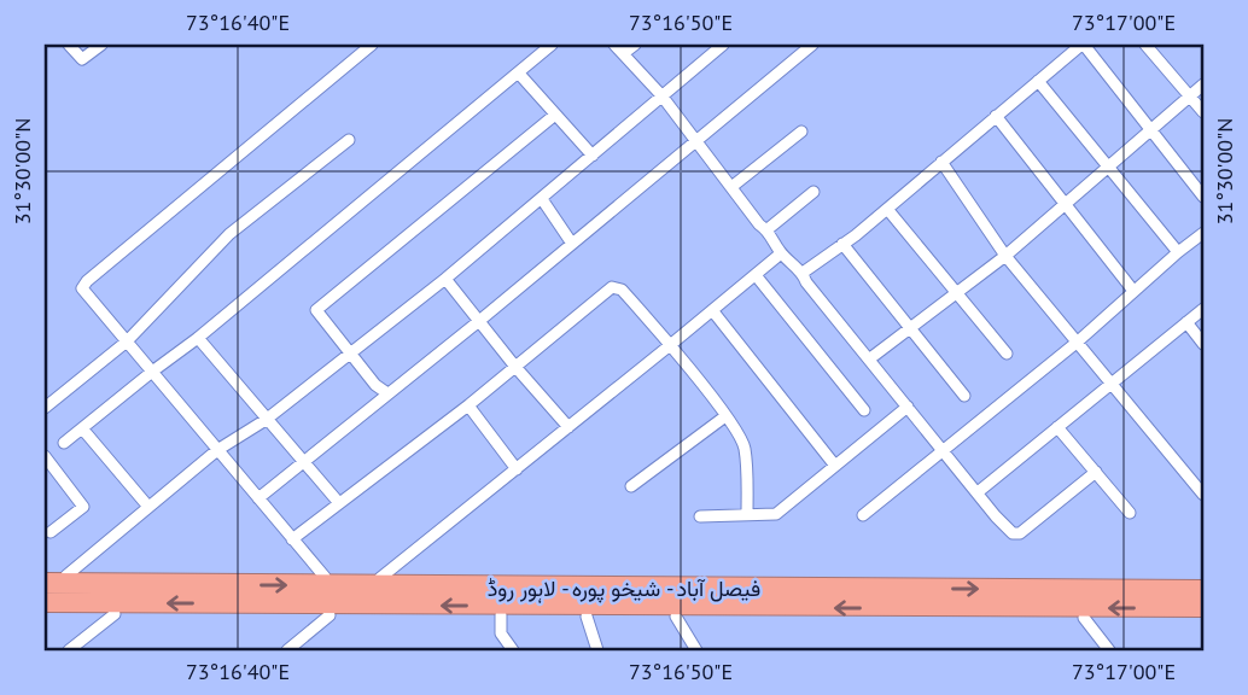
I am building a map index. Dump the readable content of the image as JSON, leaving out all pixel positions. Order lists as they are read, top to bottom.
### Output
{
  "streets": {
    "highway": ["فیصل آباد - شیخو پورہ - لاہور روڈ"]
  },
  "coordinates": [
    "73°16'40\"E",
    "73°16'50\"E",
    "73°17'00\"E",
    "31°30'00\"N"
  ]
}
